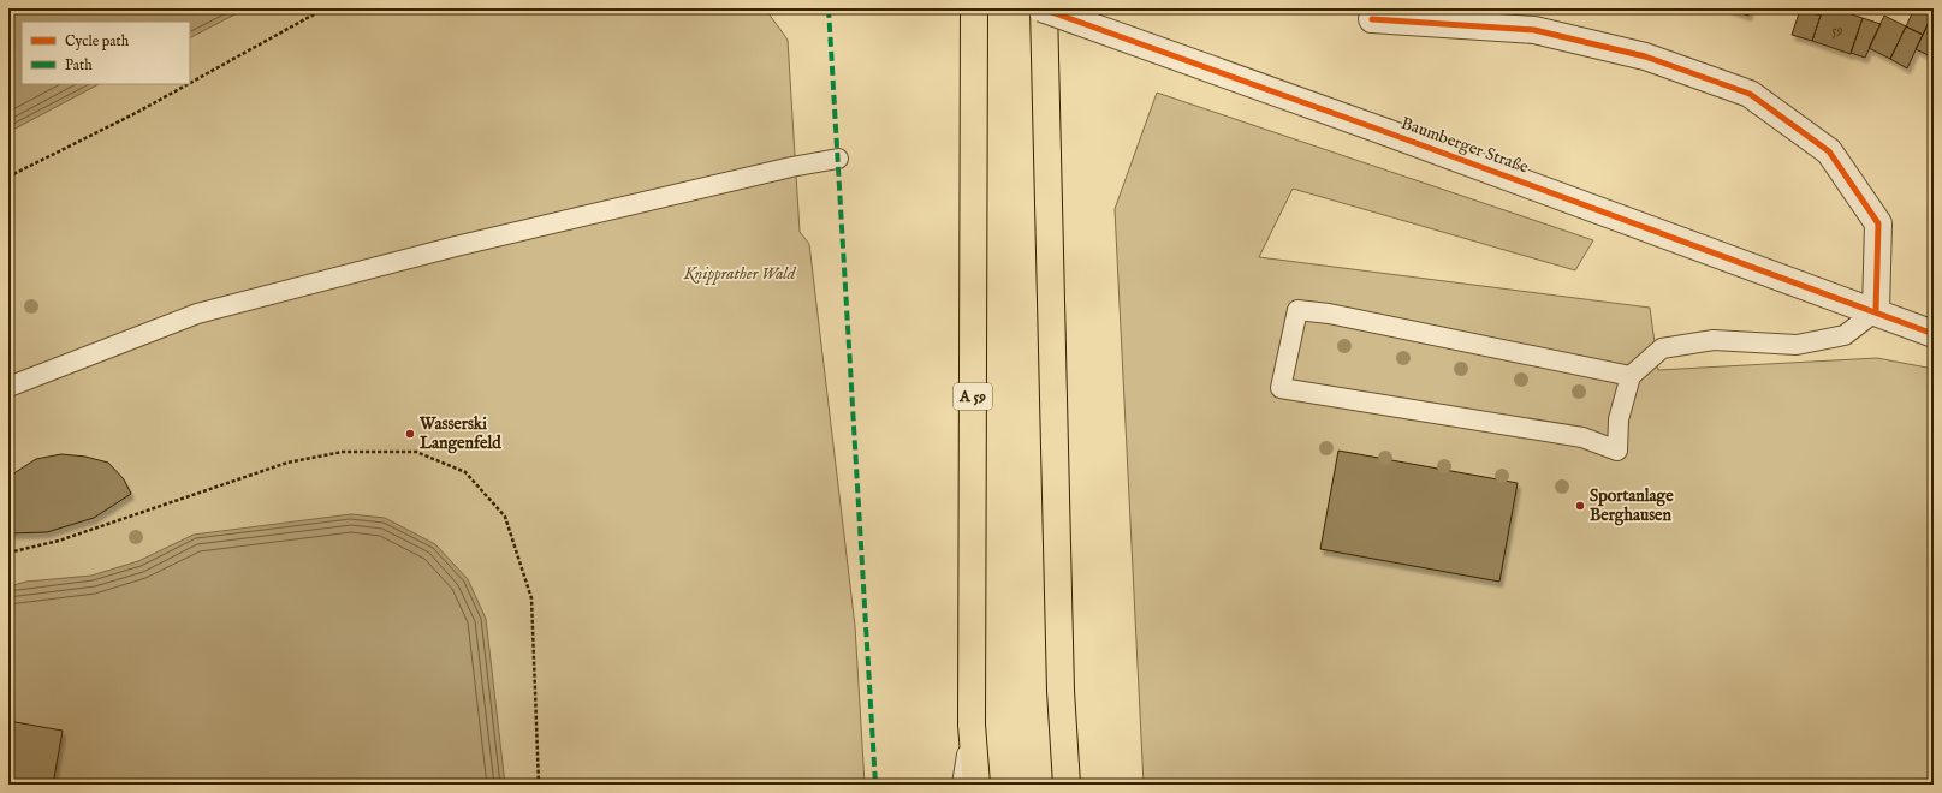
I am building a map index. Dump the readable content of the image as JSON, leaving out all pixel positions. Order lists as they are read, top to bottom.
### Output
{
  "streets": {
    "highway": ["A 59"],
    "street": ["Baumberger Straße"]
  },
  "parks": ["Knipprather Wald"],
  "places": ["Wasserski Langenfeld", "Sportanlage Berghausen"],
  "house_numbers": ["59"],
  "legend": ["Cycle path", "Path"]
}
